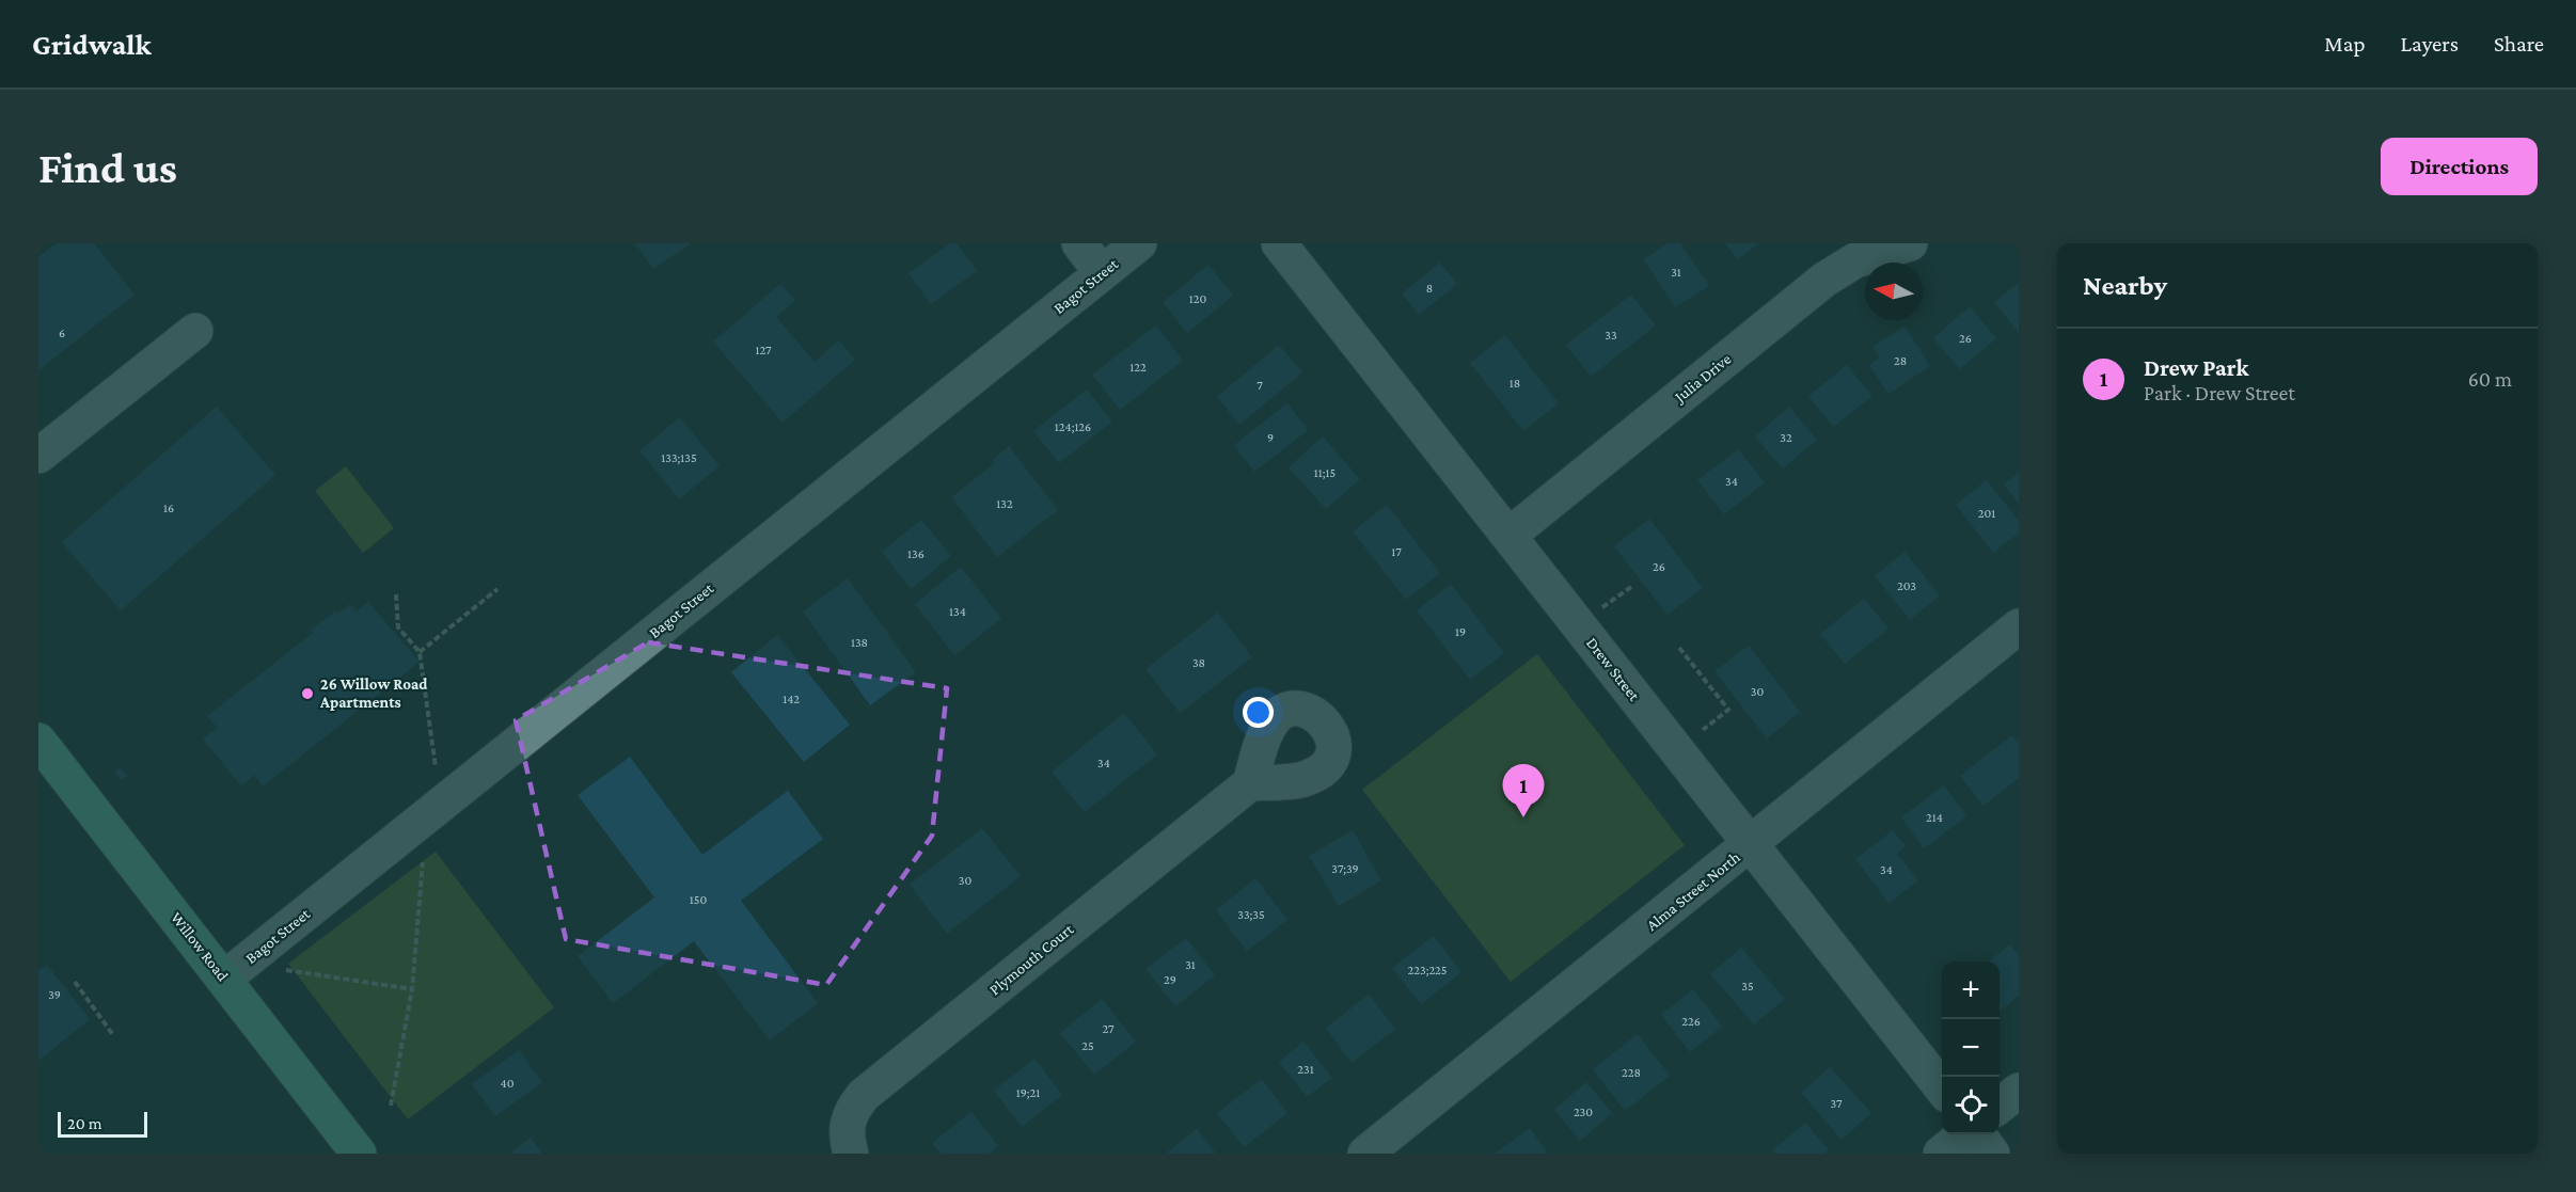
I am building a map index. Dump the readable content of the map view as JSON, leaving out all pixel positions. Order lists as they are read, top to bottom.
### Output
{
  "streets": {
    "main road": ["Willow Road"],
    "street": [
      "Bagot Street",
      "Julia Drive",
      "Drew Street",
      "Alma Street North",
      "Plymouth Court"
    ]
  },
  "crossings": [
    ["Bagot Street", "Willow Road"],
    ["Julia Drive", "Drew Street"],
    ["Drew Street", "Alma Street North"]
  ],
  "places": ["26 Willow Road Apartments"],
  "house_numbers": [
    "31",
    "8",
    "120",
    "6",
    "33",
    "26",
    "127",
    "28",
    "122",
    "18",
    "7",
    "124;126",
    "9",
    "32",
    "133;135",
    "11;15",
    "34",
    "132",
    "16",
    "201",
    "17",
    "136",
    "26",
    "203",
    "134",
    "19",
    "138",
    "38",
    "30",
    "142",
    "34",
    "214",
    "37;39",
    "34",
    "30",
    "150",
    "33;35",
    "31",
    "223;225",
    "29",
    "35",
    "39",
    "226",
    "27",
    "25",
    "231",
    "228",
    "40",
    "19;21",
    "37",
    "230"
  ],
  "scale_bar": "20 m",
  "north": "left",
  "page": {
    "header": "Gridwalk",
    "nav": ["Map", "Layers", "Share"],
    "buttons": "Directions",
    "title": "Find us",
    "heading": "Nearby",
    "list": [
      {
        "mark": "1",
        "name": "Drew Park",
        "note": "Park · Drew Street",
        "value": "60 m"
      }
    ],
    "pins": "1",
    "map_buttons": ["+", "−"],
    "scale": "20 m"
  }
}
